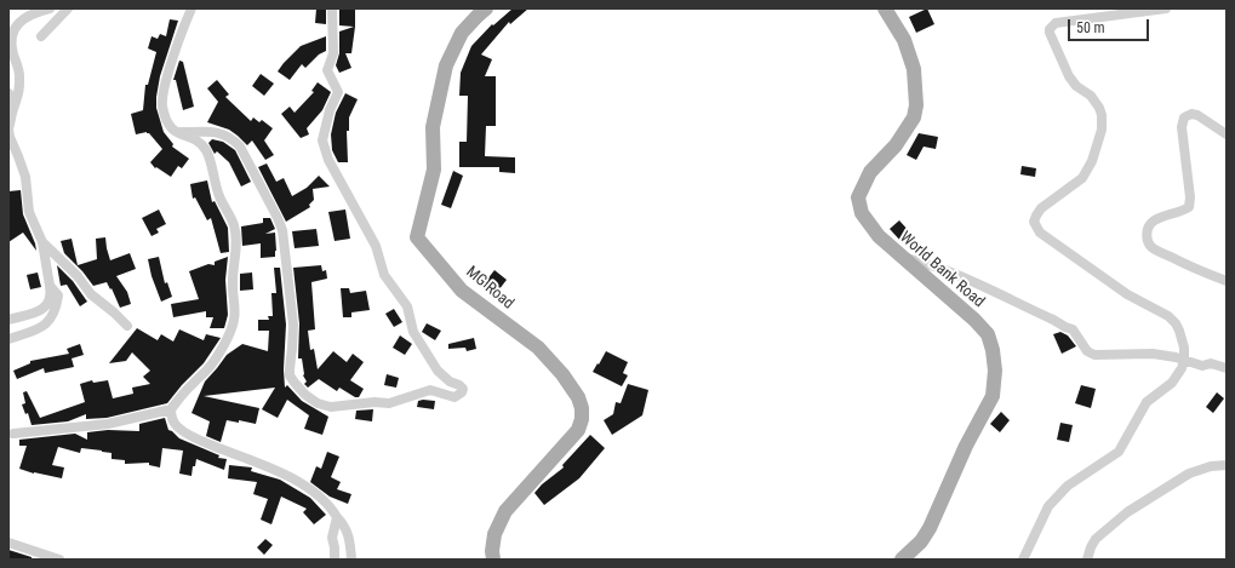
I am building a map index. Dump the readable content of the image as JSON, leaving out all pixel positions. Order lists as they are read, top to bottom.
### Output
{
  "streets": {
    "main road": ["World Bank Road", "MG Road"]
  },
  "scale_bar": "50 m"
}
